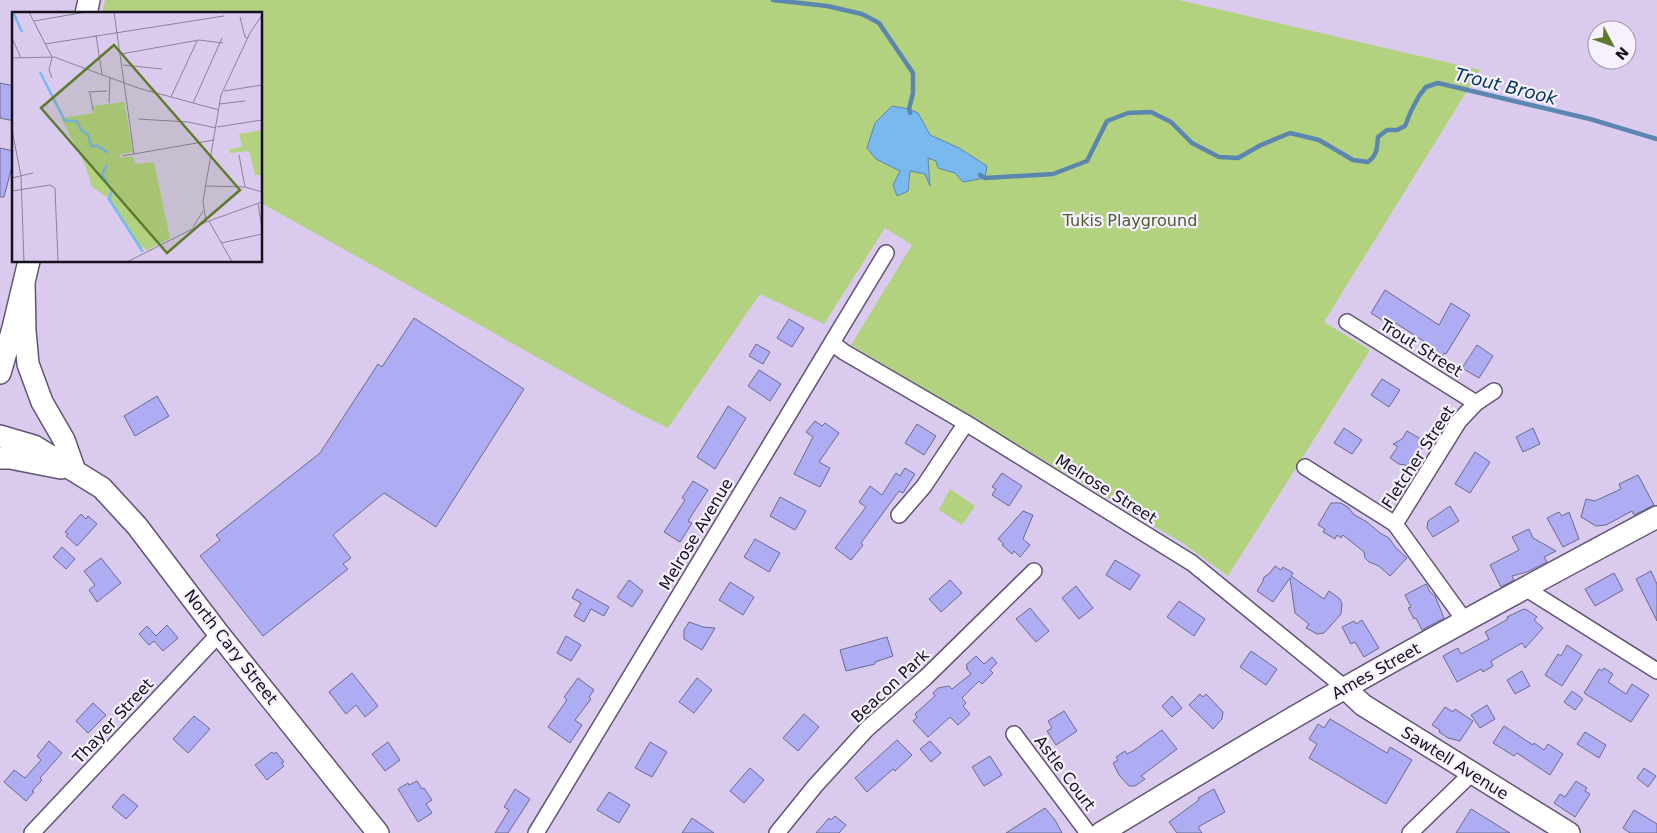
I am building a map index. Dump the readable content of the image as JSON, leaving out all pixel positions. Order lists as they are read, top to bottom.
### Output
{
  "streets": {
    "street": [
      "Trout Street",
      "Fletcher Street",
      "Melrose Street",
      "Melrose Avenue",
      "North Cary Street",
      "Ames Street",
      "Beacon Park",
      "Thayer Street",
      "Sawtell Avenue",
      "Astle Court"
    ]
  },
  "crossings": [
    ["Trout Street", "Fletcher Street"],
    ["Melrose Street", "Melrose Avenue"],
    ["Melrose Street", "Ames Street"],
    ["Melrose Street", "Sawtell Avenue"],
    ["North Cary Street", "Thayer Street"],
    ["Ames Street", "Sawtell Avenue"]
  ],
  "water": ["Trout Brook"],
  "parks": ["Tukis Playground"],
  "north": "bottom right"
}
